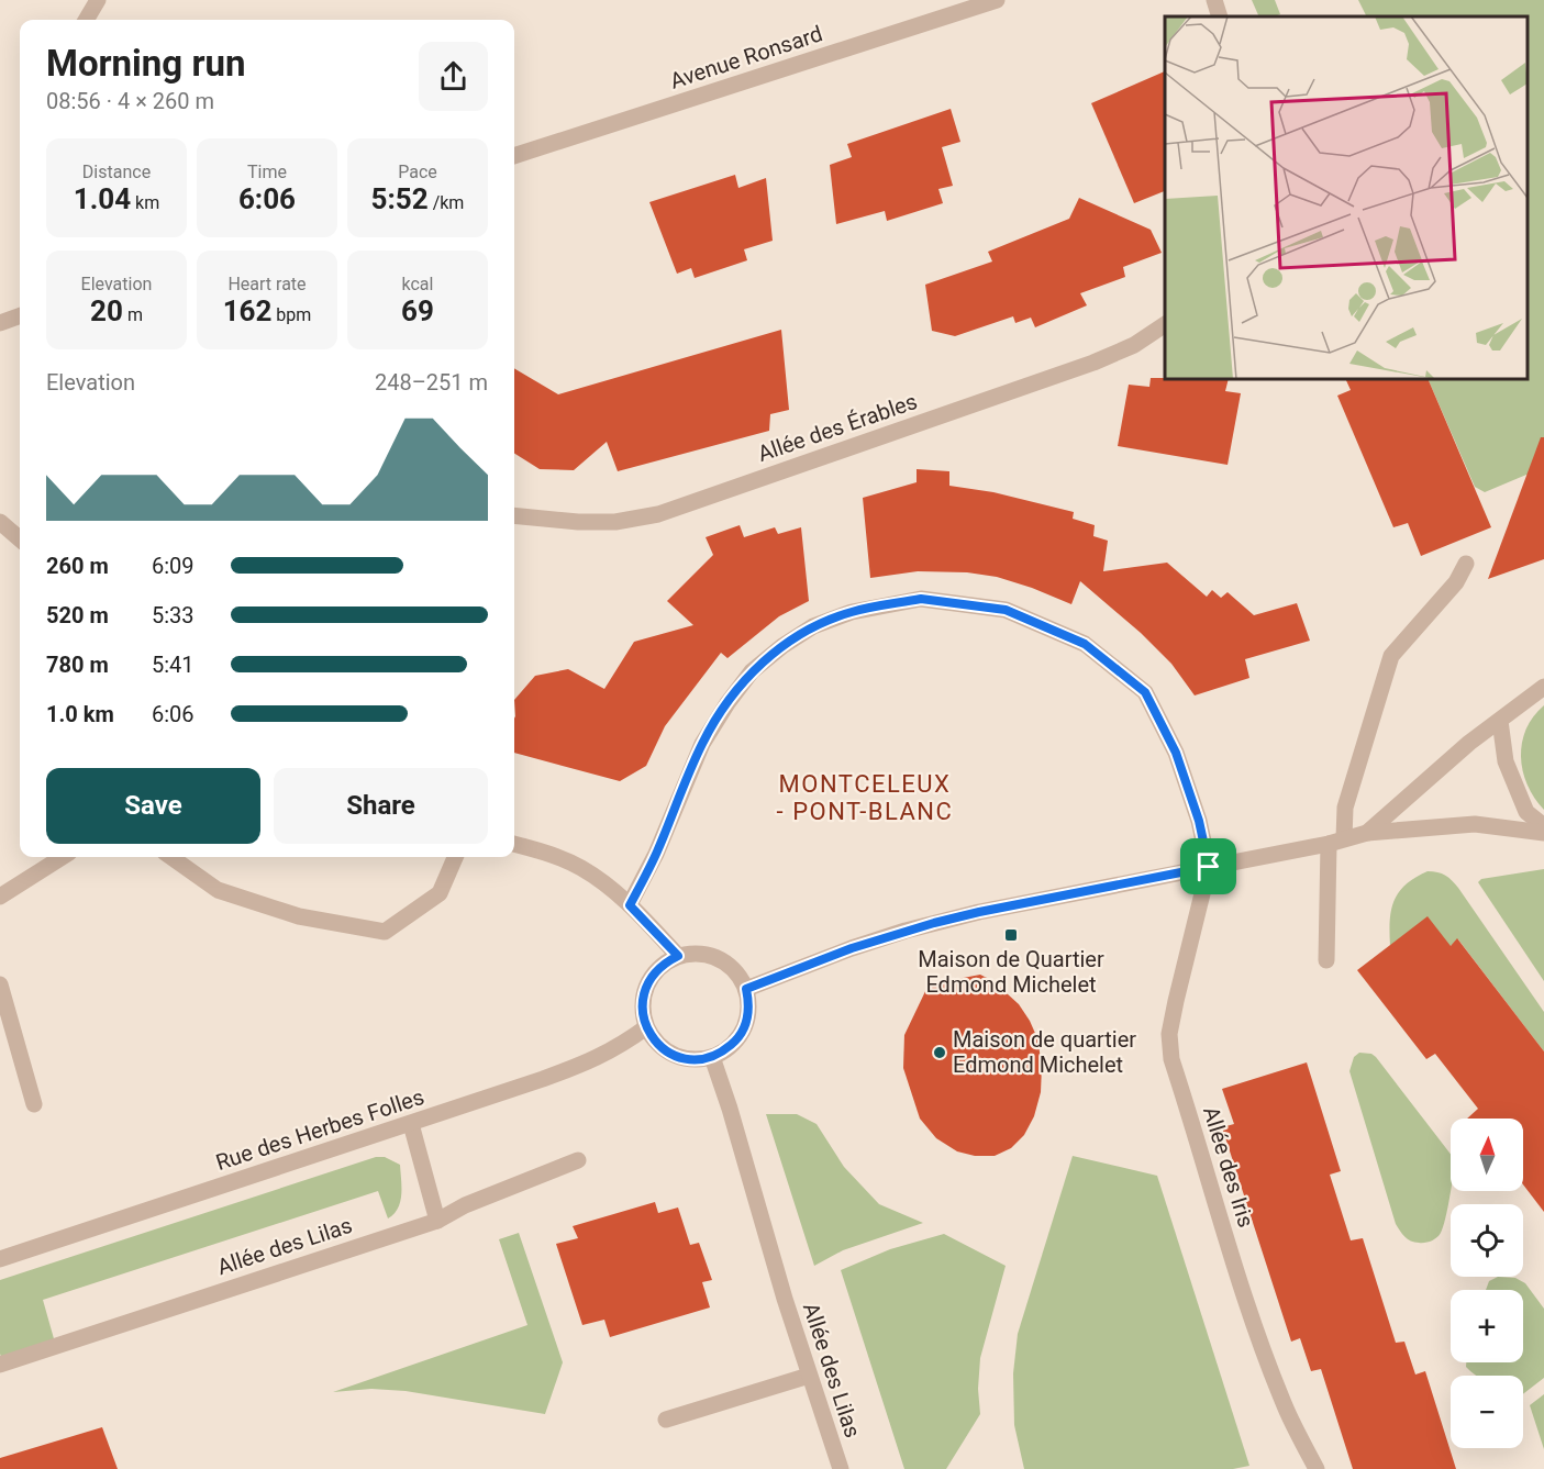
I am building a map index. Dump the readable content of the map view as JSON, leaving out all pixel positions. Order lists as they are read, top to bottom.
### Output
{
  "streets": {
    "street": [
      "Avenue Ronsard",
      "Allée des Érables",
      "Rue des Herbes Folles",
      "Allée des Iris",
      "Allée des Lilas"
    ]
  },
  "crossings": [
    ["Rue des Herbes Folles", "Allée des Lilas"]
  ],
  "districts": ["MONTCELEUX - PONT-BLANC"],
  "places": {
    "transit": ["Maison de Quartier Edmond Michelet"],
    "other": ["Maison de quartier Edmond Michelet"]
  },
  "north": "top",
  "page": {
    "heading": ["Morning run", "08:56 · 4 × 260 m"],
    "stats": [
      ["Distance", "1.04 km"],
      ["Time", "6:06"],
      ["Pace", "5:52 /km"],
      ["Elevation", "20 m"],
      ["Heart rate", "162 bpm"],
      ["kcal", "69"]
    ],
    "chart": ["Elevation", "248–251 m"],
    "list": [
      {
        "name": "260 m",
        "note": "6:09"
      },
      {
        "name": "520 m",
        "note": "5:33"
      },
      {
        "name": "780 m",
        "note": "5:41"
      },
      {
        "name": "1.0 km",
        "note": "6:06"
      }
    ],
    "buttons": ["Save", "Share"],
    "map_buttons": ["+", "−"]
  }
}
